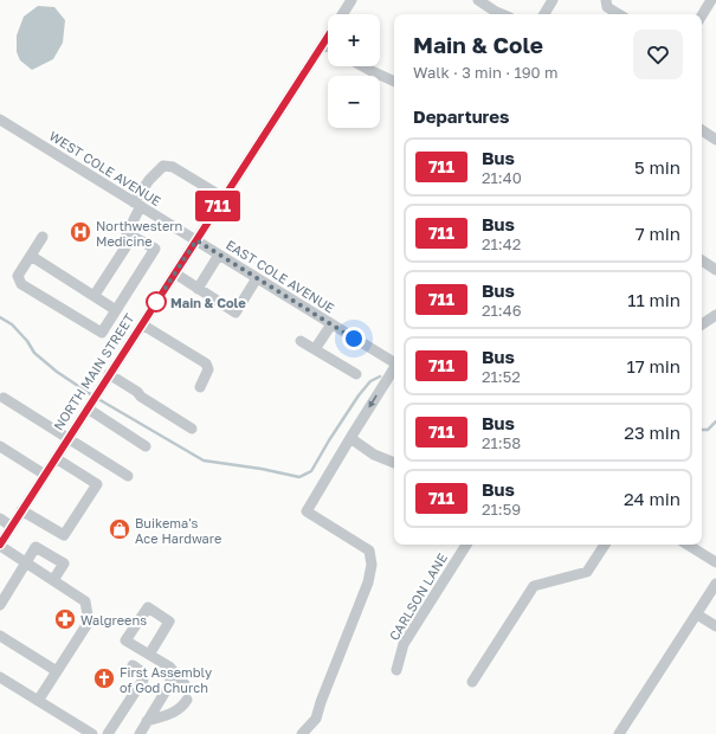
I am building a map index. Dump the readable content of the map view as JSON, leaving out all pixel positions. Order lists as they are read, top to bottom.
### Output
{
  "streets": {
    "street": [
      "WEST COLE AVENUE",
      "EAST COLE AVENUE",
      "NORTH MAIN STREET",
      "CARLSON LANE"
    ]
  },
  "crossings": [
    ["WEST COLE AVENUE", "EAST COLE AVENUE"],
    ["WEST COLE AVENUE", "NORTH MAIN STREET"],
    ["EAST COLE AVENUE", "NORTH MAIN STREET"]
  ],
  "places": {
    "hospital": ["Northwestern Medicine"],
    "other": ["Main & Cole"],
    "shop": ["Buikema's Ace Hardware"],
    "pharmacy": ["Walgreens"],
    "church": ["First Assembly of God Church"]
  },
  "lines": ["bus line 711"],
  "page": {
    "on_map": "711",
    "map_buttons": ["+", "−"],
    "heading": [
      ["Main & Cole", "Walk · 3 min · 190 m"],
      "Departures"
    ],
    "list": [
      {
        "mark": "711",
        "name": "Bus",
        "note": "21:40",
        "value": "5 min"
      },
      {
        "mark": "711",
        "name": "Bus",
        "note": "21:42",
        "value": "7 min"
      },
      {
        "mark": "711",
        "name": "Bus",
        "note": "21:46",
        "value": "11 min"
      },
      {
        "mark": "711",
        "name": "Bus",
        "note": "21:52",
        "value": "17 min"
      },
      {
        "mark": "711",
        "name": "Bus",
        "note": "21:58",
        "value": "23 min"
      },
      {
        "mark": "711",
        "name": "Bus",
        "note": "21:59",
        "value": "24 min"
      }
    ]
  }
}
